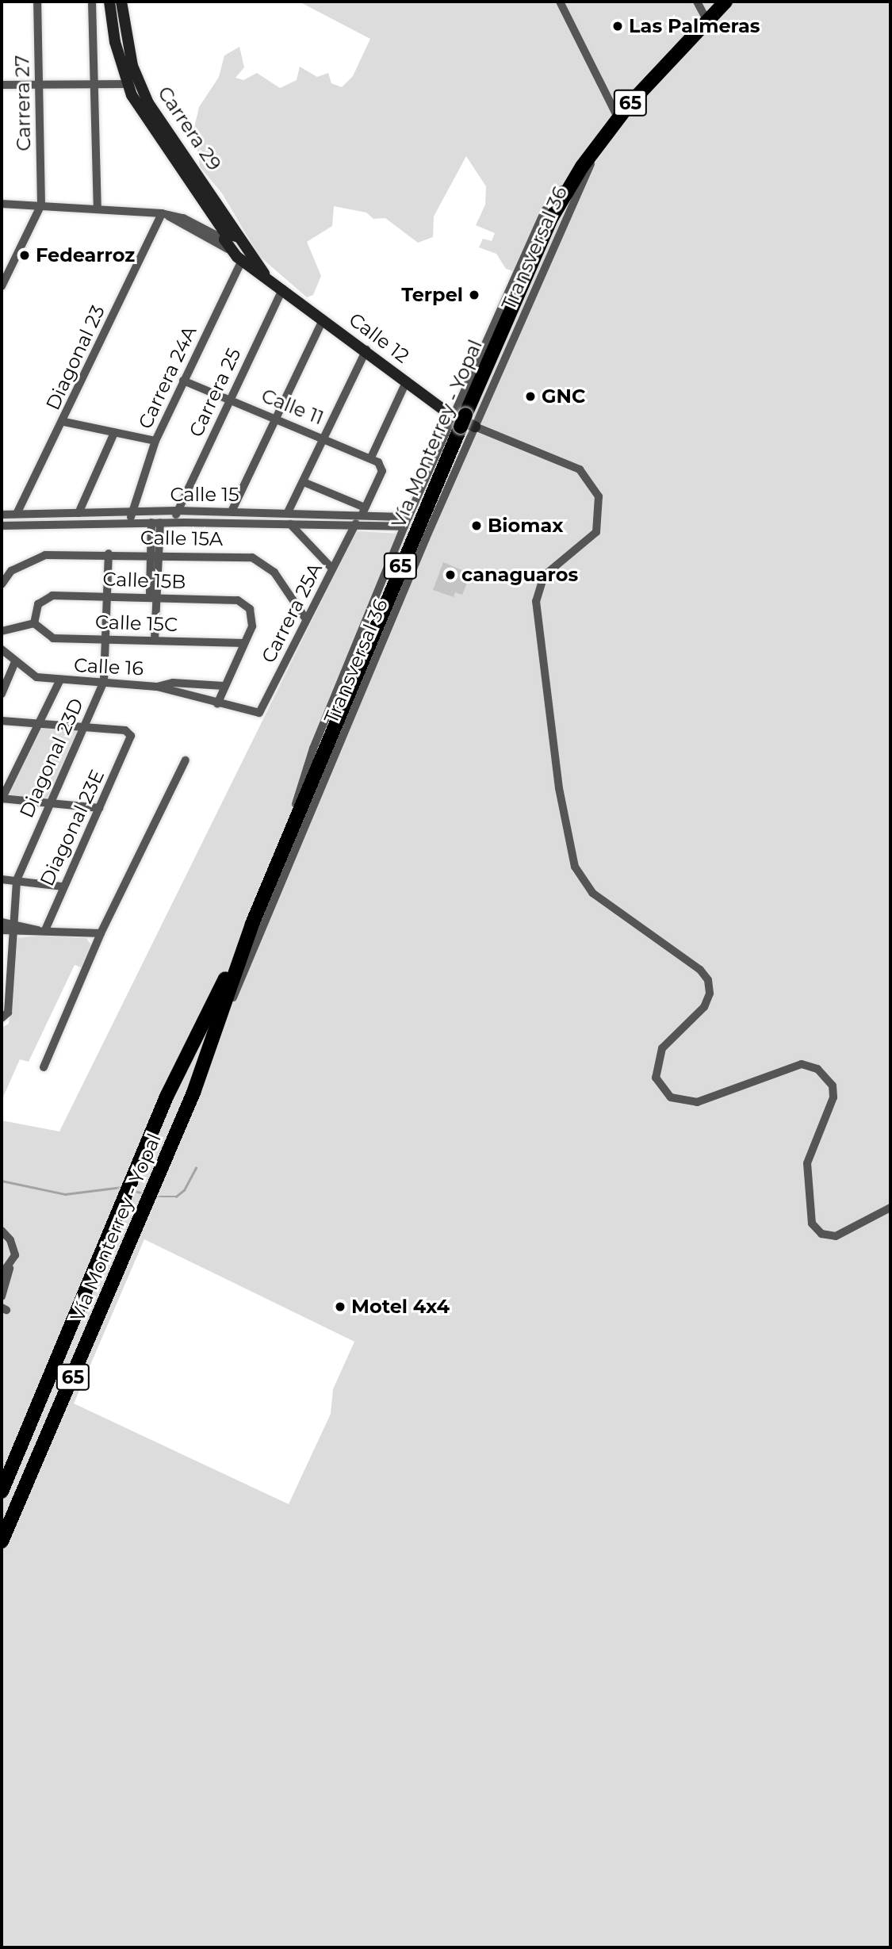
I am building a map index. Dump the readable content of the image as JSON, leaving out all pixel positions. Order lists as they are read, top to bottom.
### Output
{
  "streets": {
    "highway": ["65", "Vía Monterrey - Yopal"],
    "main road": ["Carrera 29", "Calle 12"],
    "street": [
      "Carrera 27",
      "Transversal 36",
      "Diagonal 23",
      "Carrera 24A",
      "Carrera 25",
      "Calle 11",
      "Calle 15",
      "Calle 15A",
      "Calle 15B",
      "Carrera 25A",
      "Calle 15C",
      "Calle 16",
      "Diagonal 23D",
      "Diagonal 23E"
    ]
  },
  "crossings": [
    ["Carrera 29", "Calle 12"],
    ["Carrera 29", "Carrera 24A"],
    ["Transversal 36", "Calle 12"],
    ["Transversal 36", "Vía Monterrey - Yopal"],
    ["Transversal 36", "Calle 15"],
    ["Calle 12", "Carrera 25"],
    ["Calle 12", "Vía Monterrey - Yopal"],
    ["Diagonal 23", "Calle 15"],
    ["Carrera 24A", "Calle 11"],
    ["Carrera 24A", "Calle 15"],
    ["Carrera 25", "Calle 11"],
    ["Carrera 25", "Calle 15"],
    ["Calle 11", "Calle 15"],
    ["Calle 15", "Carrera 25A"],
    ["Calle 15A", "Carrera 25A"],
    ["Calle 15A", "Diagonal 23D"],
    ["Calle 15B", "Calle 15C"],
    ["Calle 15B", "Diagonal 23D"],
    ["Calle 15C", "Diagonal 23D"],
    ["Calle 16", "Diagonal 23D"],
    ["Diagonal 23D", "Diagonal 23E"]
  ],
  "places": [
    "Las Palmeras",
    "Fedearroz",
    "Terpel",
    "GNC",
    "Biomax",
    "canaguaros",
    "Motel 4x4"
  ]
}
